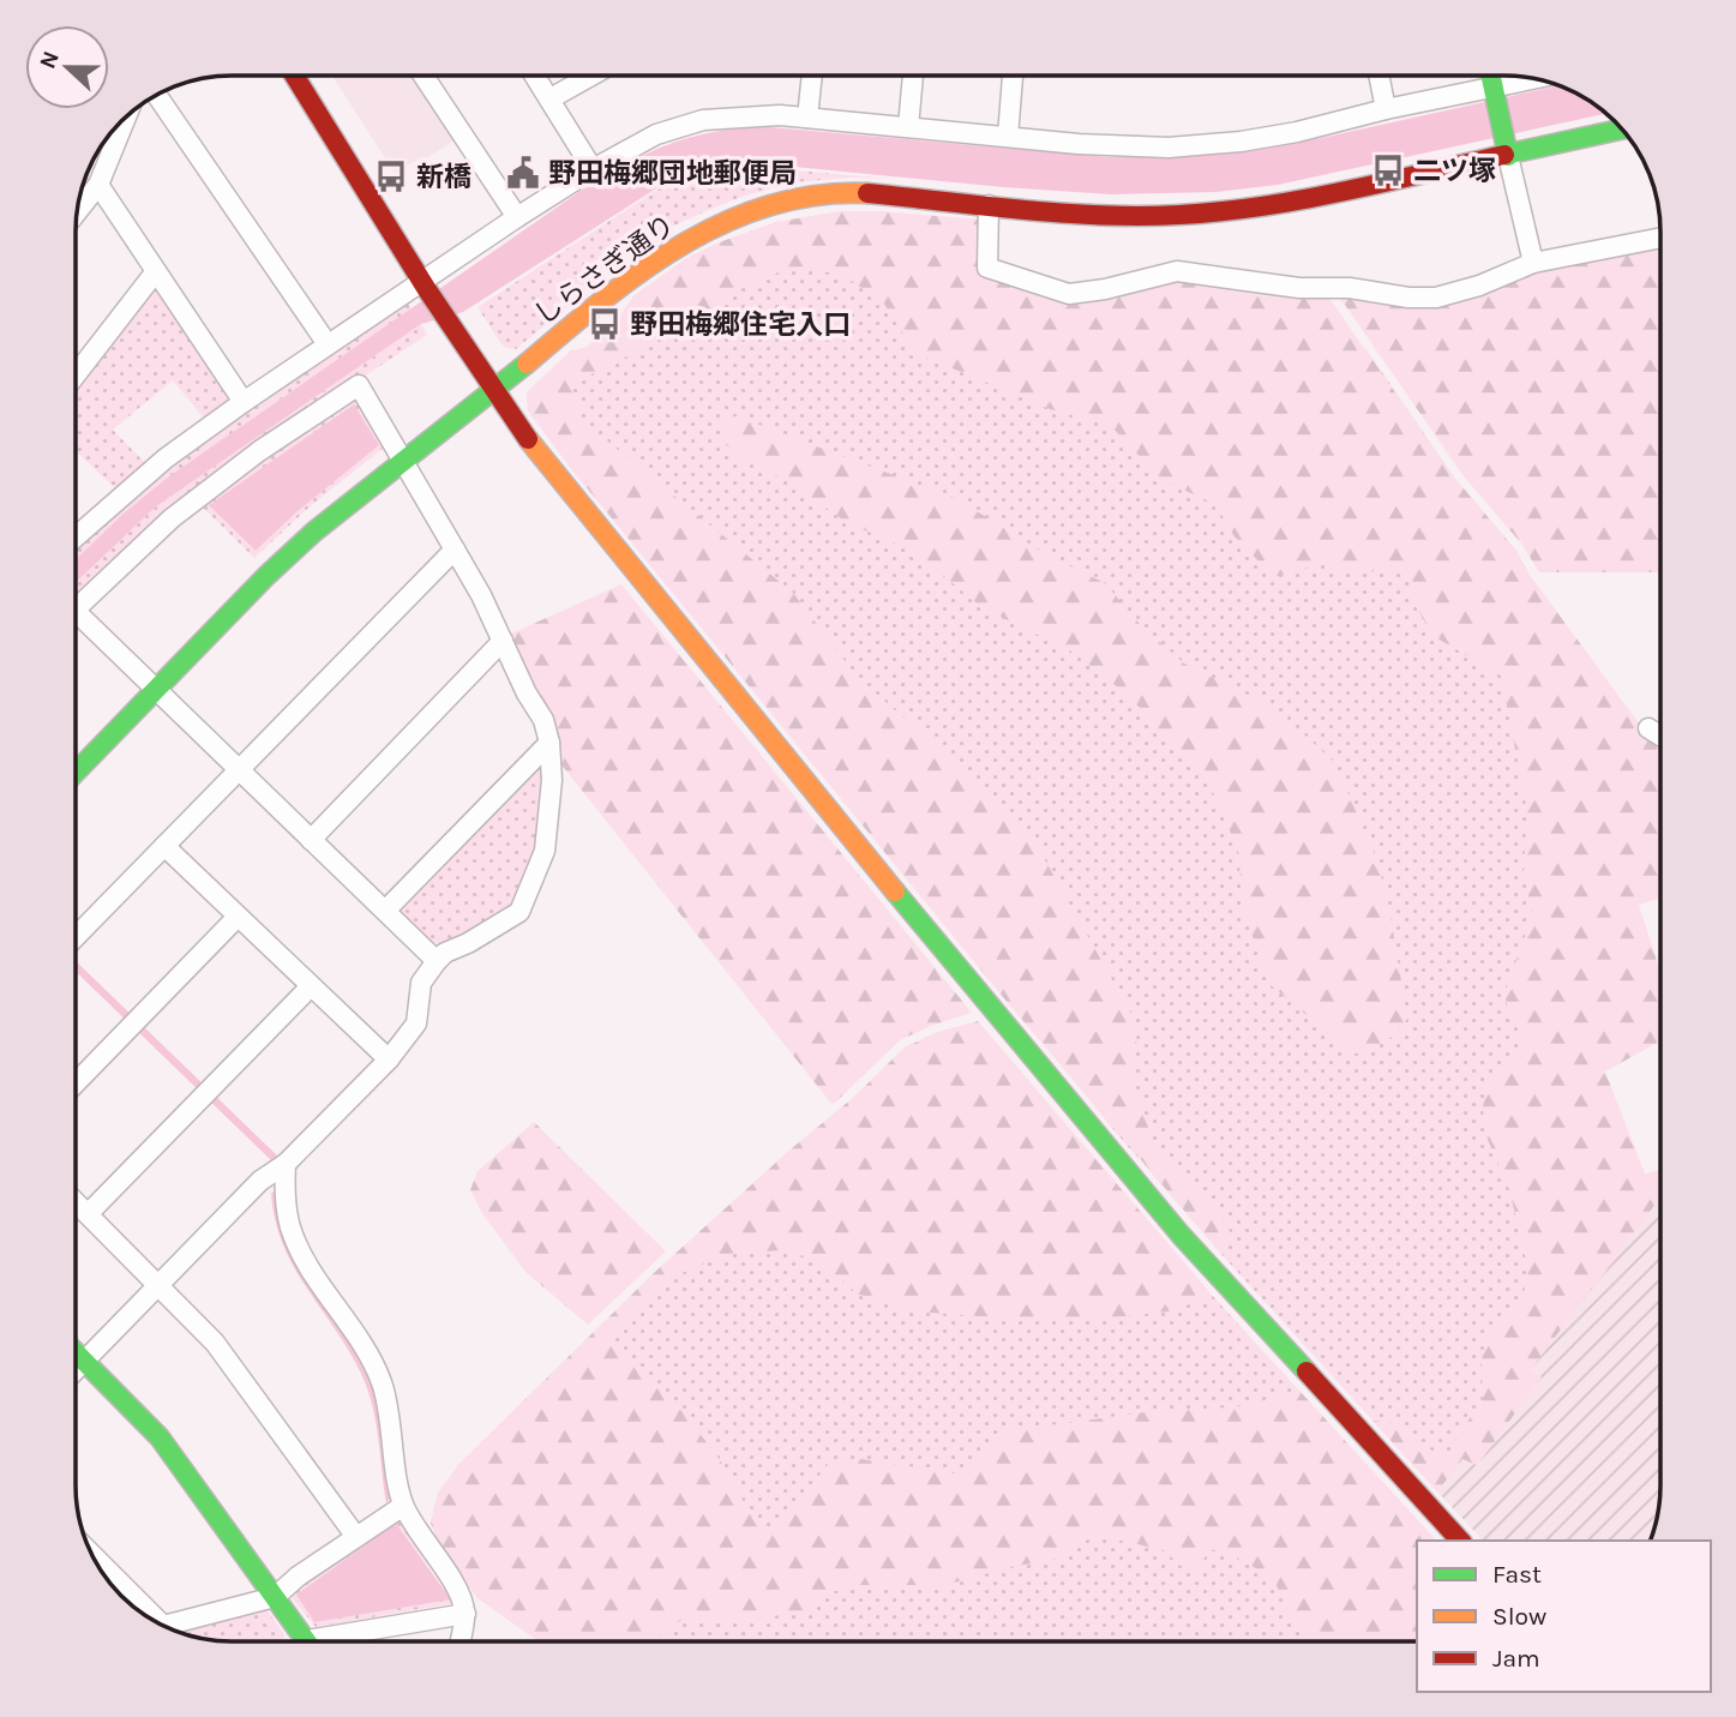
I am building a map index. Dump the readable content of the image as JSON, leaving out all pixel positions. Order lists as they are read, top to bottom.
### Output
{
  "streets": {
    "street": ["しらさぎ通り"]
  },
  "places": {
    "bus stop": ["二ツ塚", "新橋", "野田梅郷住宅入口"],
    "public building": ["野田梅郷団地郵便局"]
  },
  "legend": ["Fast", "Slow", "Jam"],
  "north": "left"
}
